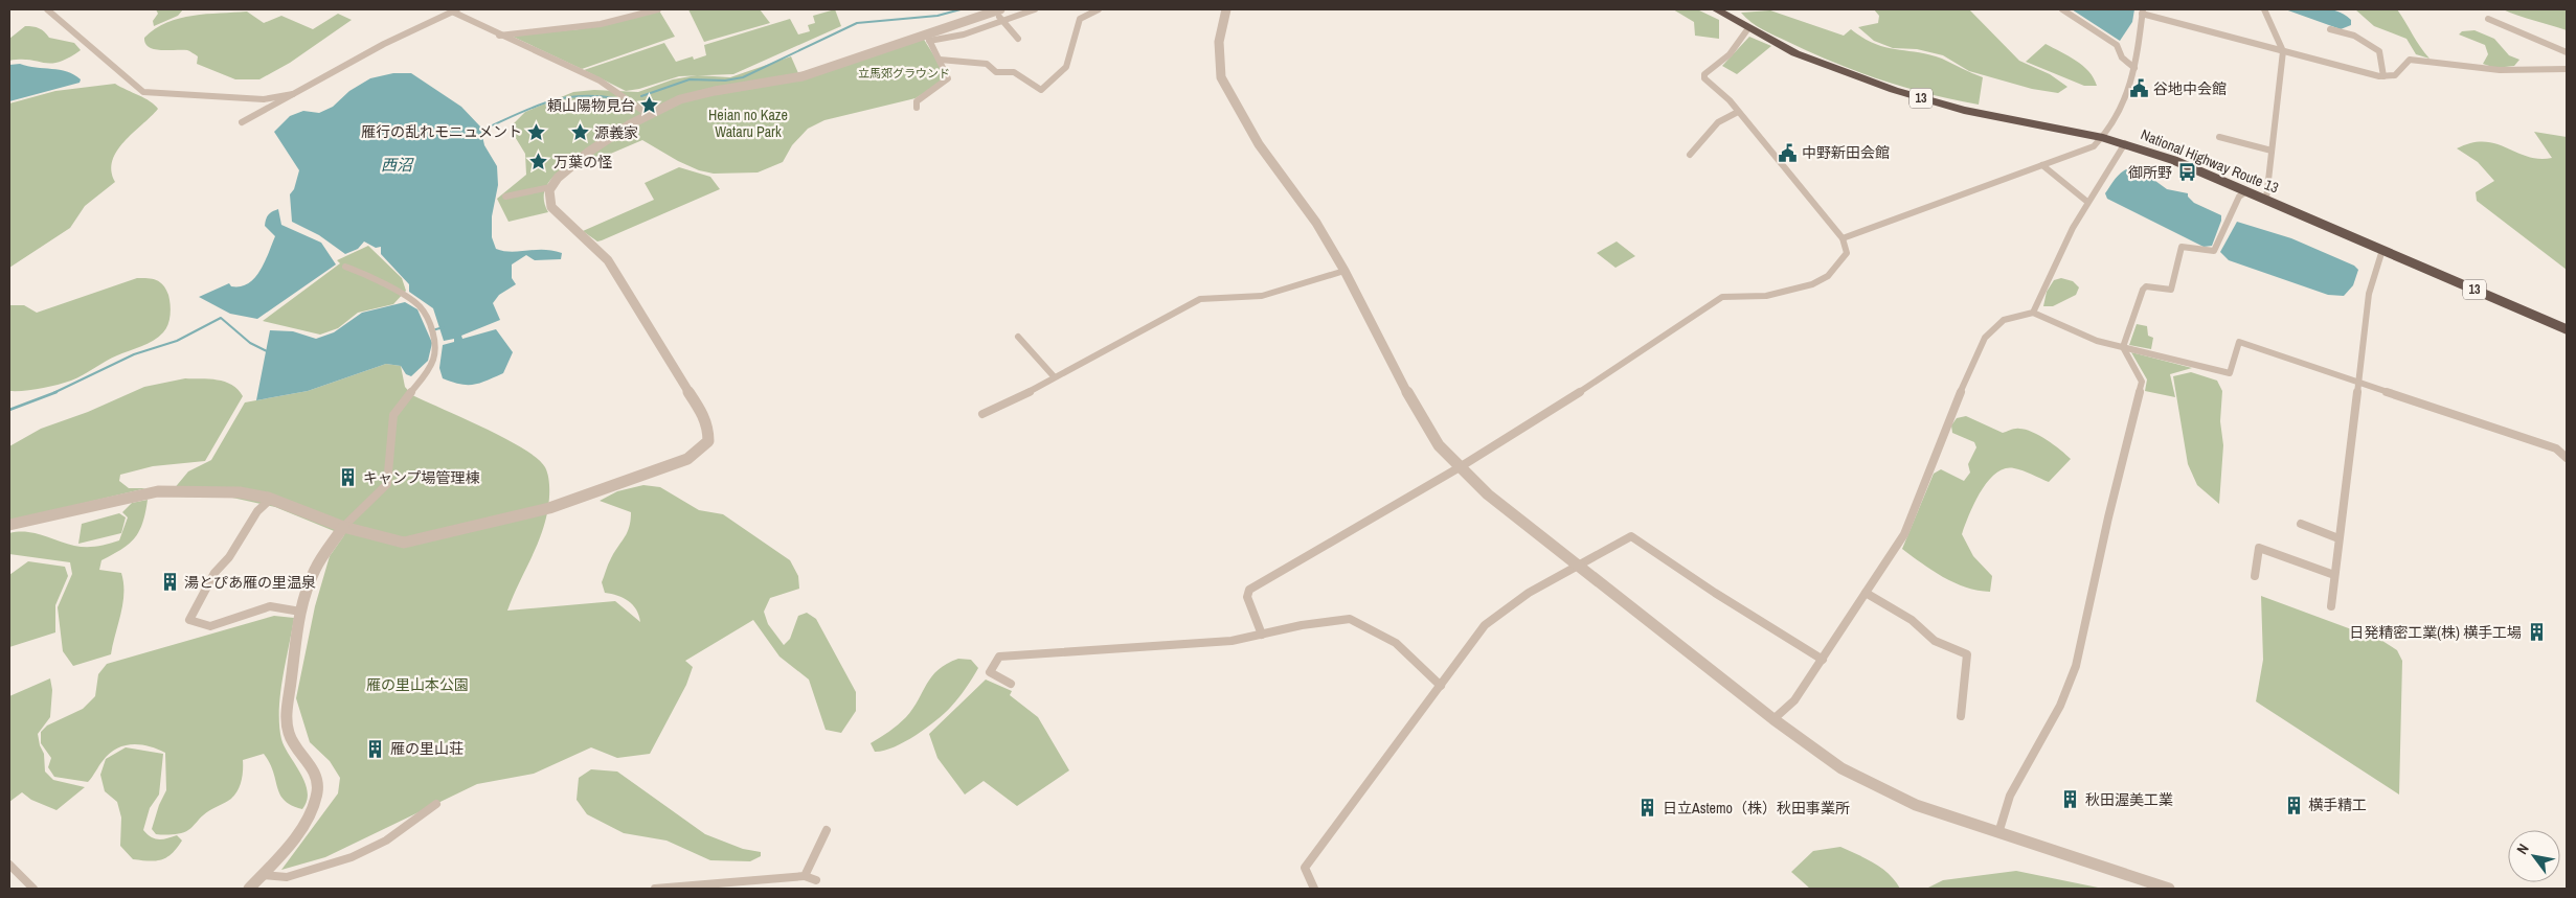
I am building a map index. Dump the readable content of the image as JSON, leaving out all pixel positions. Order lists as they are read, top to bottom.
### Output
{
  "streets": {
    "highway": ["13", "National Highway Route 13"]
  },
  "water": ["西沼"],
  "parks": ["立馬郊グラウンド", "Heian no Kaze Wataru Park", "雁の里山本公園"],
  "places": {
    "public building": ["谷地中会館", "中野新田会館"],
    "place": [
      "頼山陽物見台",
      "雁行の乱れモニュメント",
      "源義家",
      "万葉の怪"
    ],
    "bus stop": ["御所野"],
    "building": [
      "キャンプ場管理棟",
      "湯とぴあ雁の里温泉",
      "日発精密工業(株) 横手工場",
      "雁の里山荘",
      "秋田渥美工業",
      "横手精工",
      "日立Astemo（株）秋田事業所"
    ]
  },
  "north": "top left"
}
